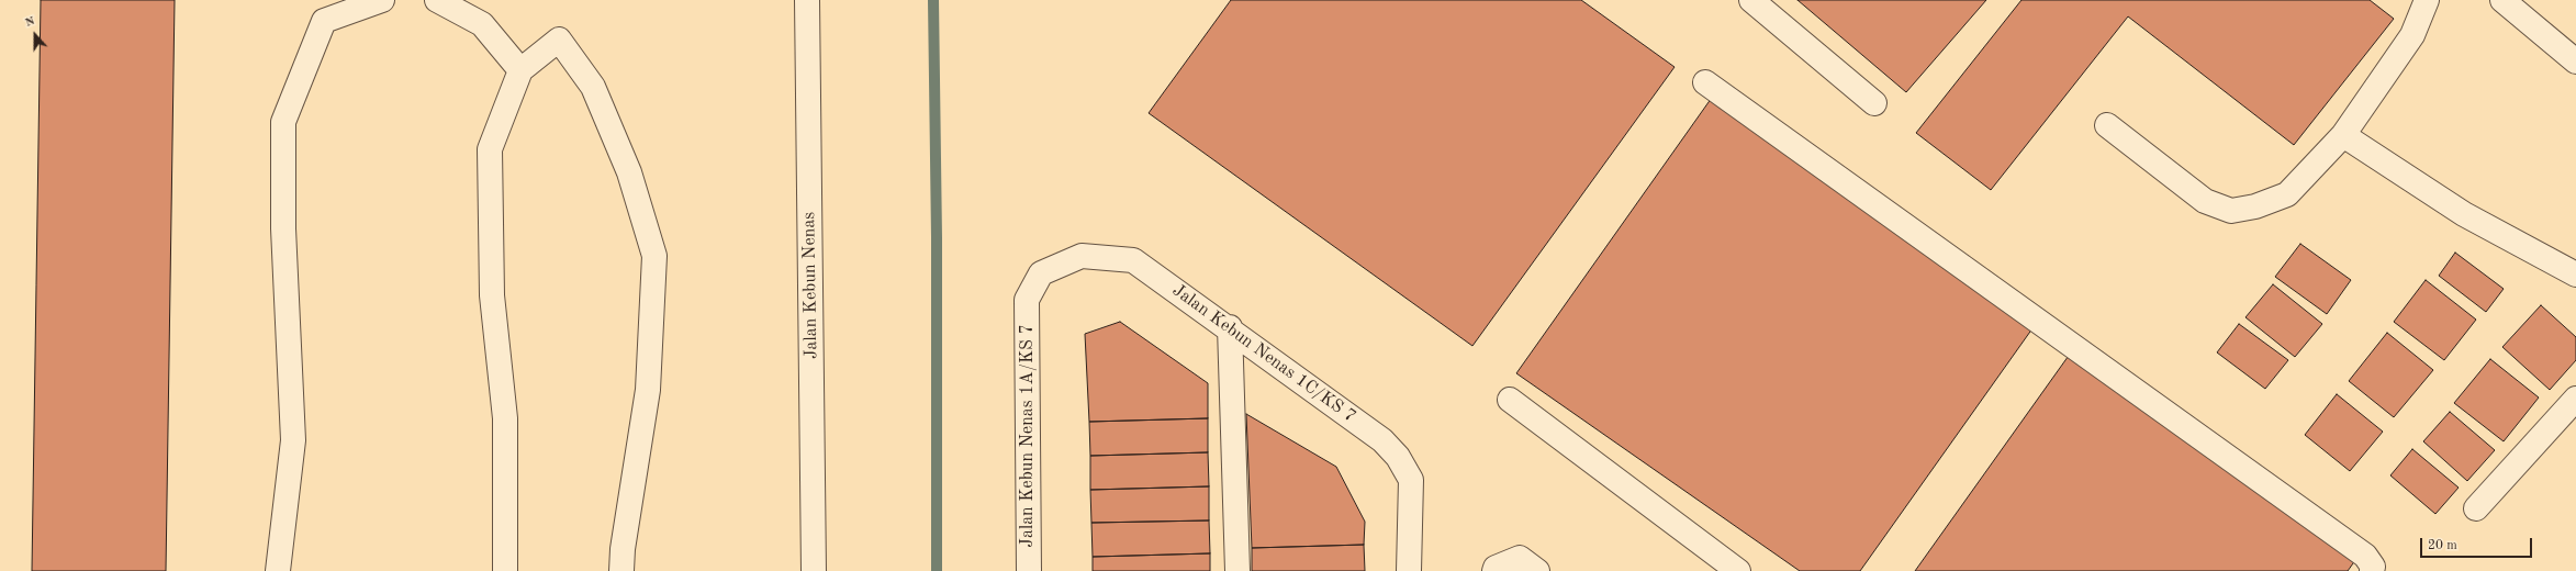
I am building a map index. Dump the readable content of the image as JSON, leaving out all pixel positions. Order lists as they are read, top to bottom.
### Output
{
  "streets": {
    "street": ["Jalan Kebun Nenas", "Jalan Kebun Nenas 1C/KS 7", "Jalan Kebun Nenas 1A/KS 7"]
  },
  "crossings": [
    ["Jalan Kebun Nenas 1C/KS 7", "Jalan Kebun Nenas 1A/KS 7"]
  ],
  "scale_bar": "20 m",
  "north": "top"
}
